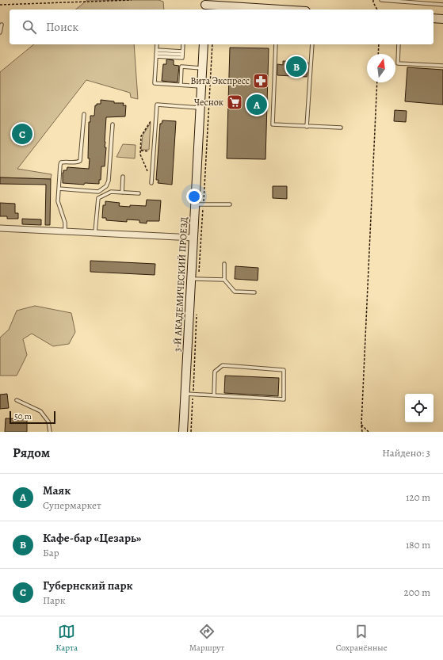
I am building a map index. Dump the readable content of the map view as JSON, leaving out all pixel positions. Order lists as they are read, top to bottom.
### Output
{
  "streets": {
    "street": ["3-Й АКАДЕМИЧЕСКИЙ ПРОЕЗД"]
  },
  "places": {
    "pharmacy": ["Вита Экспресс"],
    "supermarket": ["Чеснок"]
  },
  "scale_bar": "50 m",
  "north": "top",
  "page": {
    "search": "Поиск",
    "pins": ["B", "A", "C"],
    "scale": "50 m",
    "heading": ["Рядом", "Найдено: 3"],
    "list": [
      {
        "mark": "A",
        "name": "Маяк",
        "note": "Супермаркет",
        "value": "120 m"
      },
      {
        "mark": "B",
        "name": "Кафе-бар «Цезарь»",
        "note": "Бар",
        "value": "180 m"
      },
      {
        "mark": "C",
        "name": "Губернский парк",
        "note": "Парк",
        "value": "200 m"
      }
    ],
    "nav": ["Карта", "Маршрут", "Сохранённые"]
  }
}
